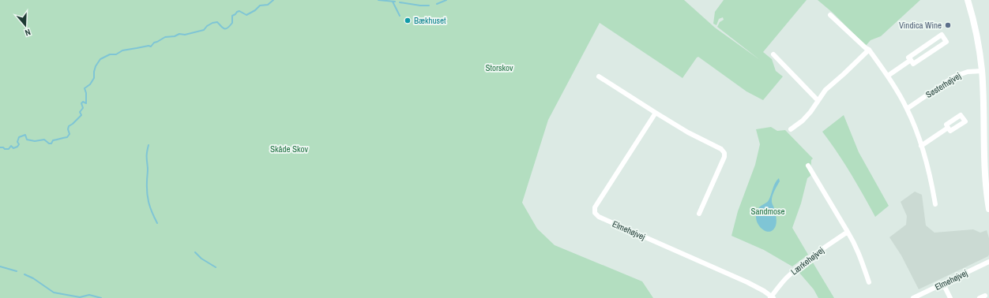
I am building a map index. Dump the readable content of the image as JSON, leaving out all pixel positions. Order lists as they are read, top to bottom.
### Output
{
  "streets": {
    "street": ["Søsterhøjvej", "Elmehøjvej", "Lærkehøjvej"]
  },
  "crossings": [
    ["Elmehøjvej", "Lærkehøjvej"]
  ],
  "parks": ["Storskov", "Skåde Skov", "Sandmose"],
  "places": ["Bækhuset", "Vindica Wine"],
  "north": "bottom"
}
